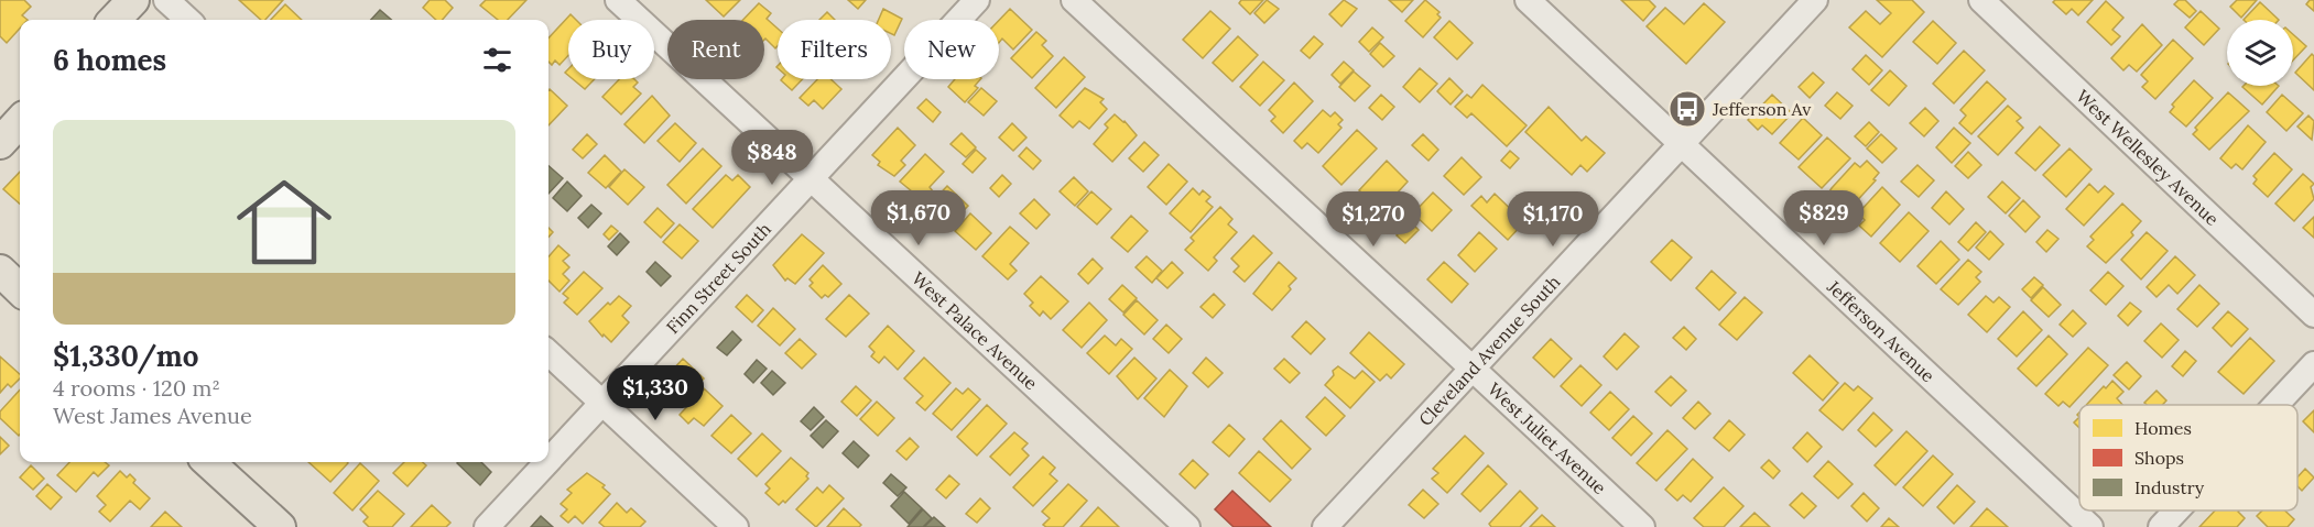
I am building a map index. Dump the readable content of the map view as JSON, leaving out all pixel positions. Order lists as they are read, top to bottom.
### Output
{
  "streets": {
    "street": [
      "West Wellesley Avenue",
      "Finn Street South",
      "West Palace Avenue",
      "Jefferson Avenue",
      "Cleveland Avenue South",
      "West Juliet Avenue"
    ]
  },
  "crossings": [
    ["Finn Street South", "West Palace Avenue"],
    ["Jefferson Avenue", "Cleveland Avenue South"],
    ["Cleveland Avenue South", "West Juliet Avenue"]
  ],
  "places": {
    "bus stop": ["Jefferson Av"]
  },
  "legend": ["Homes", "Shops", "Industry"],
  "page": {
    "chip": [
      "Buy",
      "Rent",
      "Filters",
      "New"
    ],
    "heading": "6 homes",
    "list": [
      {
        "name": "$1,330/mo",
        "note": "4 rooms · 120 m² · West James Avenue"
      }
    ],
    "price": [
      "$848",
      "$1,670",
      "$829",
      "$1,270",
      "$1,170",
      "$1,330"
    ]
  }
}
